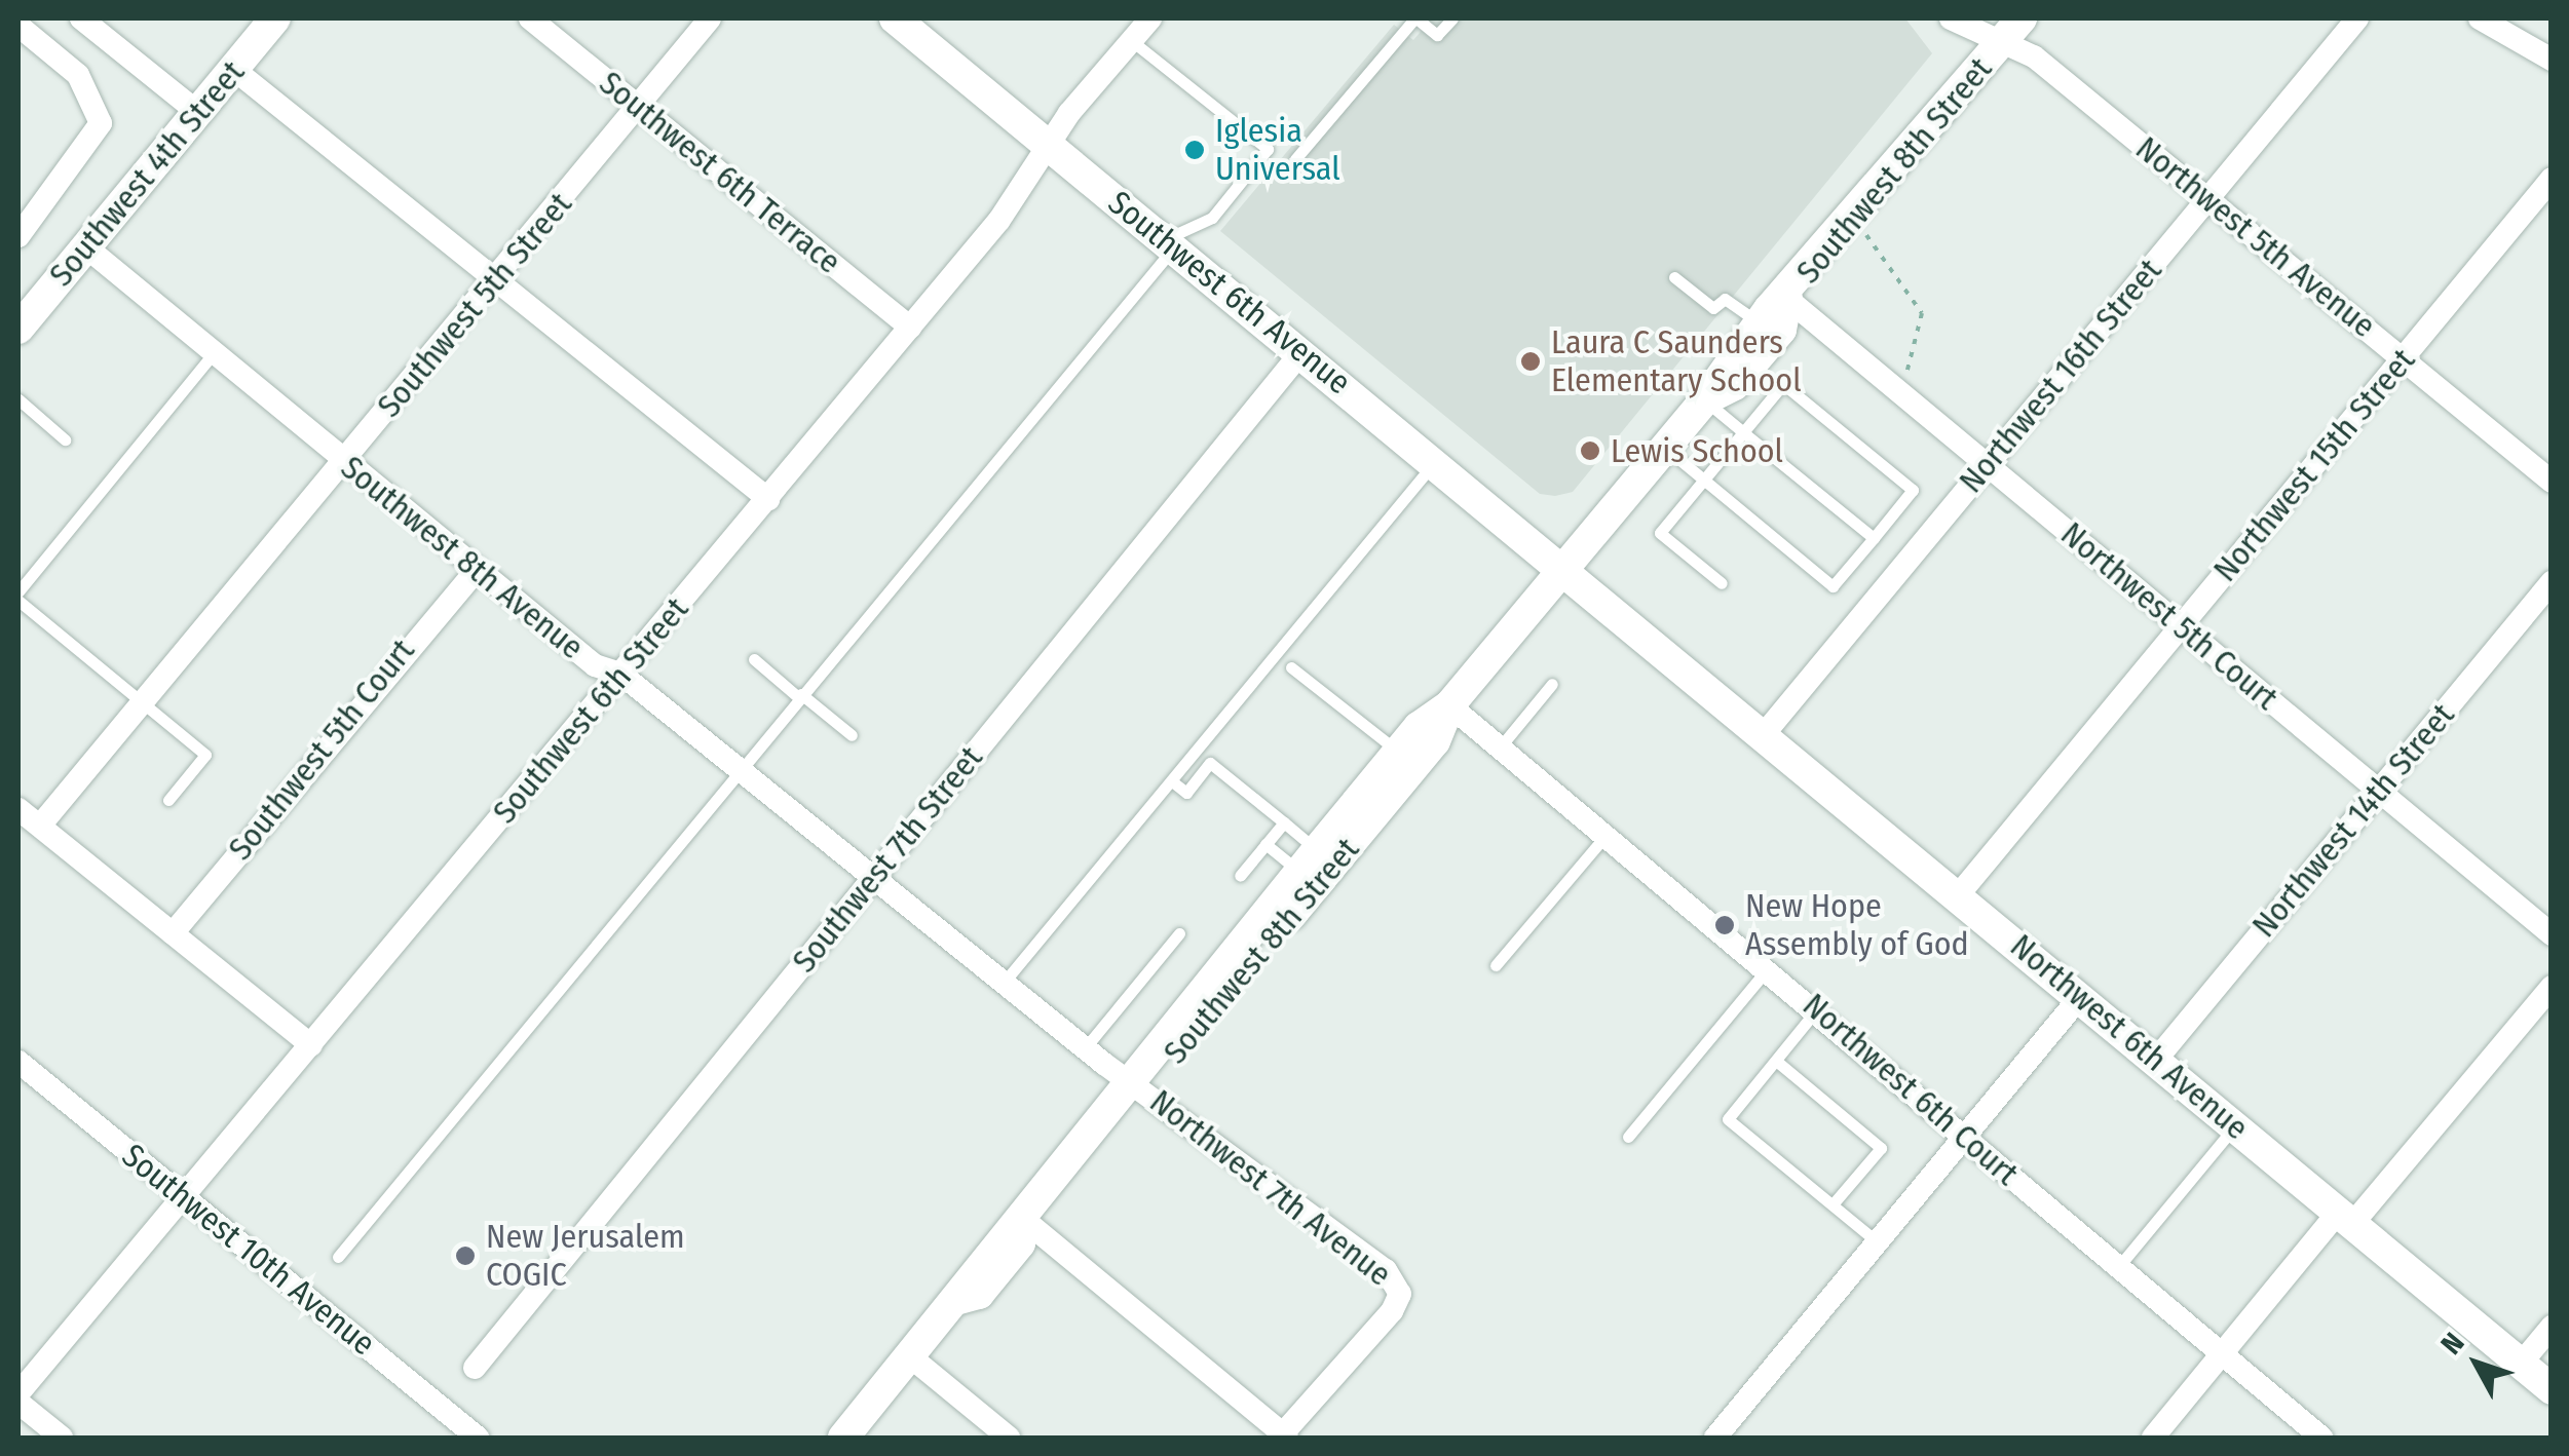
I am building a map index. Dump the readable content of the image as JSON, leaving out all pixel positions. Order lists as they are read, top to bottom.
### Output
{
  "streets": {
    "street": [
      "Southwest 8th Street",
      "Southwest 6th Terrace",
      "Southwest 4th Street",
      "Northwest 5th Avenue",
      "Southwest 6th Avenue",
      "Southwest 5th Street",
      "Northwest 16th Street",
      "Northwest 15th Street",
      "Southwest 8th Avenue",
      "Northwest 5th Court",
      "Southwest 6th Street",
      "Southwest 5th Court",
      "Northwest 14th Street",
      "Southwest 7th Street",
      "Northwest 6th Avenue",
      "Northwest 6th Court",
      "Northwest 7th Avenue",
      "Southwest 10th Avenue"
    ]
  },
  "crossings": [
    ["Southwest 8th Street", "Northwest 5th Avenue"],
    ["Southwest 8th Street", "Southwest 6th Avenue"],
    ["Southwest 8th Street", "Southwest 8th Avenue"],
    ["Southwest 8th Street", "Northwest 5th Court"],
    ["Southwest 8th Street", "Northwest 6th Avenue"],
    ["Southwest 8th Street", "Northwest 6th Court"],
    ["Southwest 8th Street", "Northwest 7th Avenue"],
    ["Southwest 6th Terrace", "Southwest 5th Street"],
    ["Southwest 6th Terrace", "Southwest 6th Street"],
    ["Southwest 4th Street", "Southwest 8th Avenue"],
    ["Northwest 5th Avenue", "Northwest 16th Street"],
    ["Northwest 5th Avenue", "Northwest 15th Street"],
    ["Southwest 6th Avenue", "Southwest 6th Street"],
    ["Southwest 6th Avenue", "Southwest 7th Street"],
    ["Southwest 6th Avenue", "Northwest 6th Avenue"],
    ["Southwest 5th Street", "Southwest 8th Avenue"],
    ["Northwest 16th Street", "Northwest 5th Court"],
    ["Northwest 16th Street", "Northwest 6th Avenue"],
    ["Northwest 15th Street", "Northwest 5th Court"],
    ["Northwest 15th Street", "Northwest 6th Avenue"],
    ["Southwest 8th Avenue", "Southwest 6th Street"],
    ["Southwest 8th Avenue", "Southwest 5th Court"],
    ["Southwest 8th Avenue", "Southwest 7th Street"],
    ["Southwest 8th Avenue", "Northwest 7th Avenue"],
    ["Northwest 5th Court", "Northwest 14th Street"],
    ["Southwest 6th Street", "Southwest 10th Avenue"],
    ["Northwest 14th Street", "Northwest 6th Avenue"]
  ],
  "places": [
    "Iglesia Universal",
    "Laura C Saunders Elementary School",
    "Lewis School",
    "New Hope Assembly of God",
    "New Jerusalem COGIC"
  ],
  "north": "top left"
}
